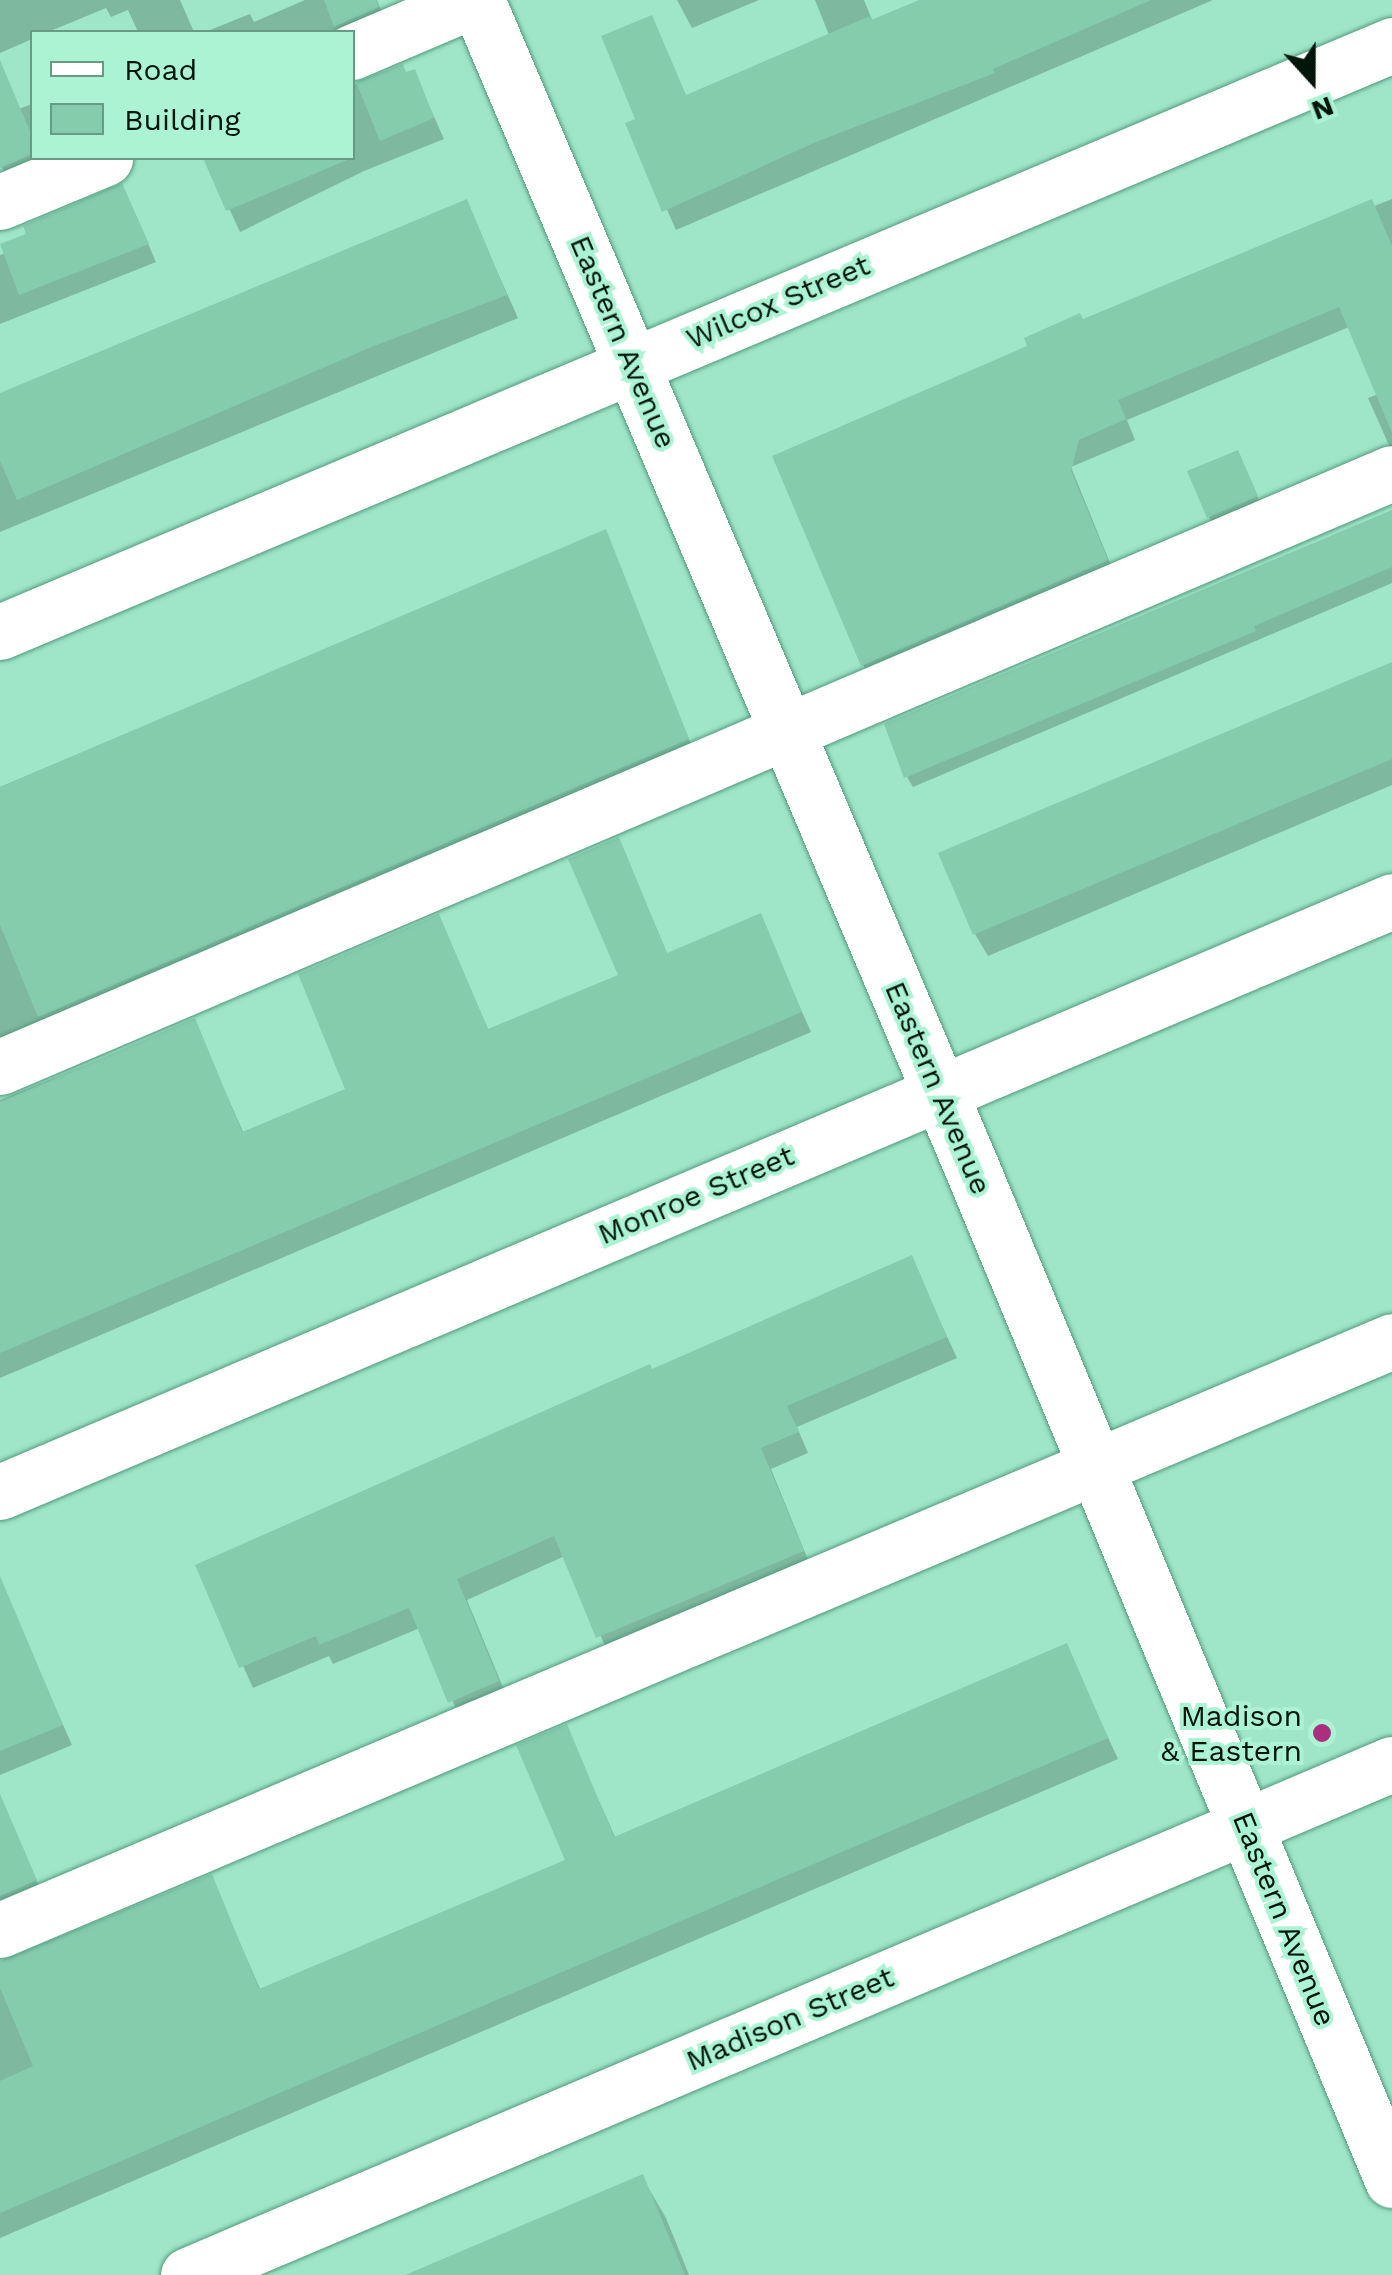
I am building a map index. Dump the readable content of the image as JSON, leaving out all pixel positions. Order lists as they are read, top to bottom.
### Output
{
  "streets": {
    "street": [
      "Wilcox Street",
      "Eastern Avenue",
      "Monroe Street",
      "Madison Street"
    ]
  },
  "crossings": [
    ["Wilcox Street", "Eastern Avenue"],
    ["Eastern Avenue", "Monroe Street"],
    ["Eastern Avenue", "Madison Street"]
  ],
  "places": ["Madison & Eastern"],
  "legend": ["Road", "Building"],
  "north": "bottom"
}
